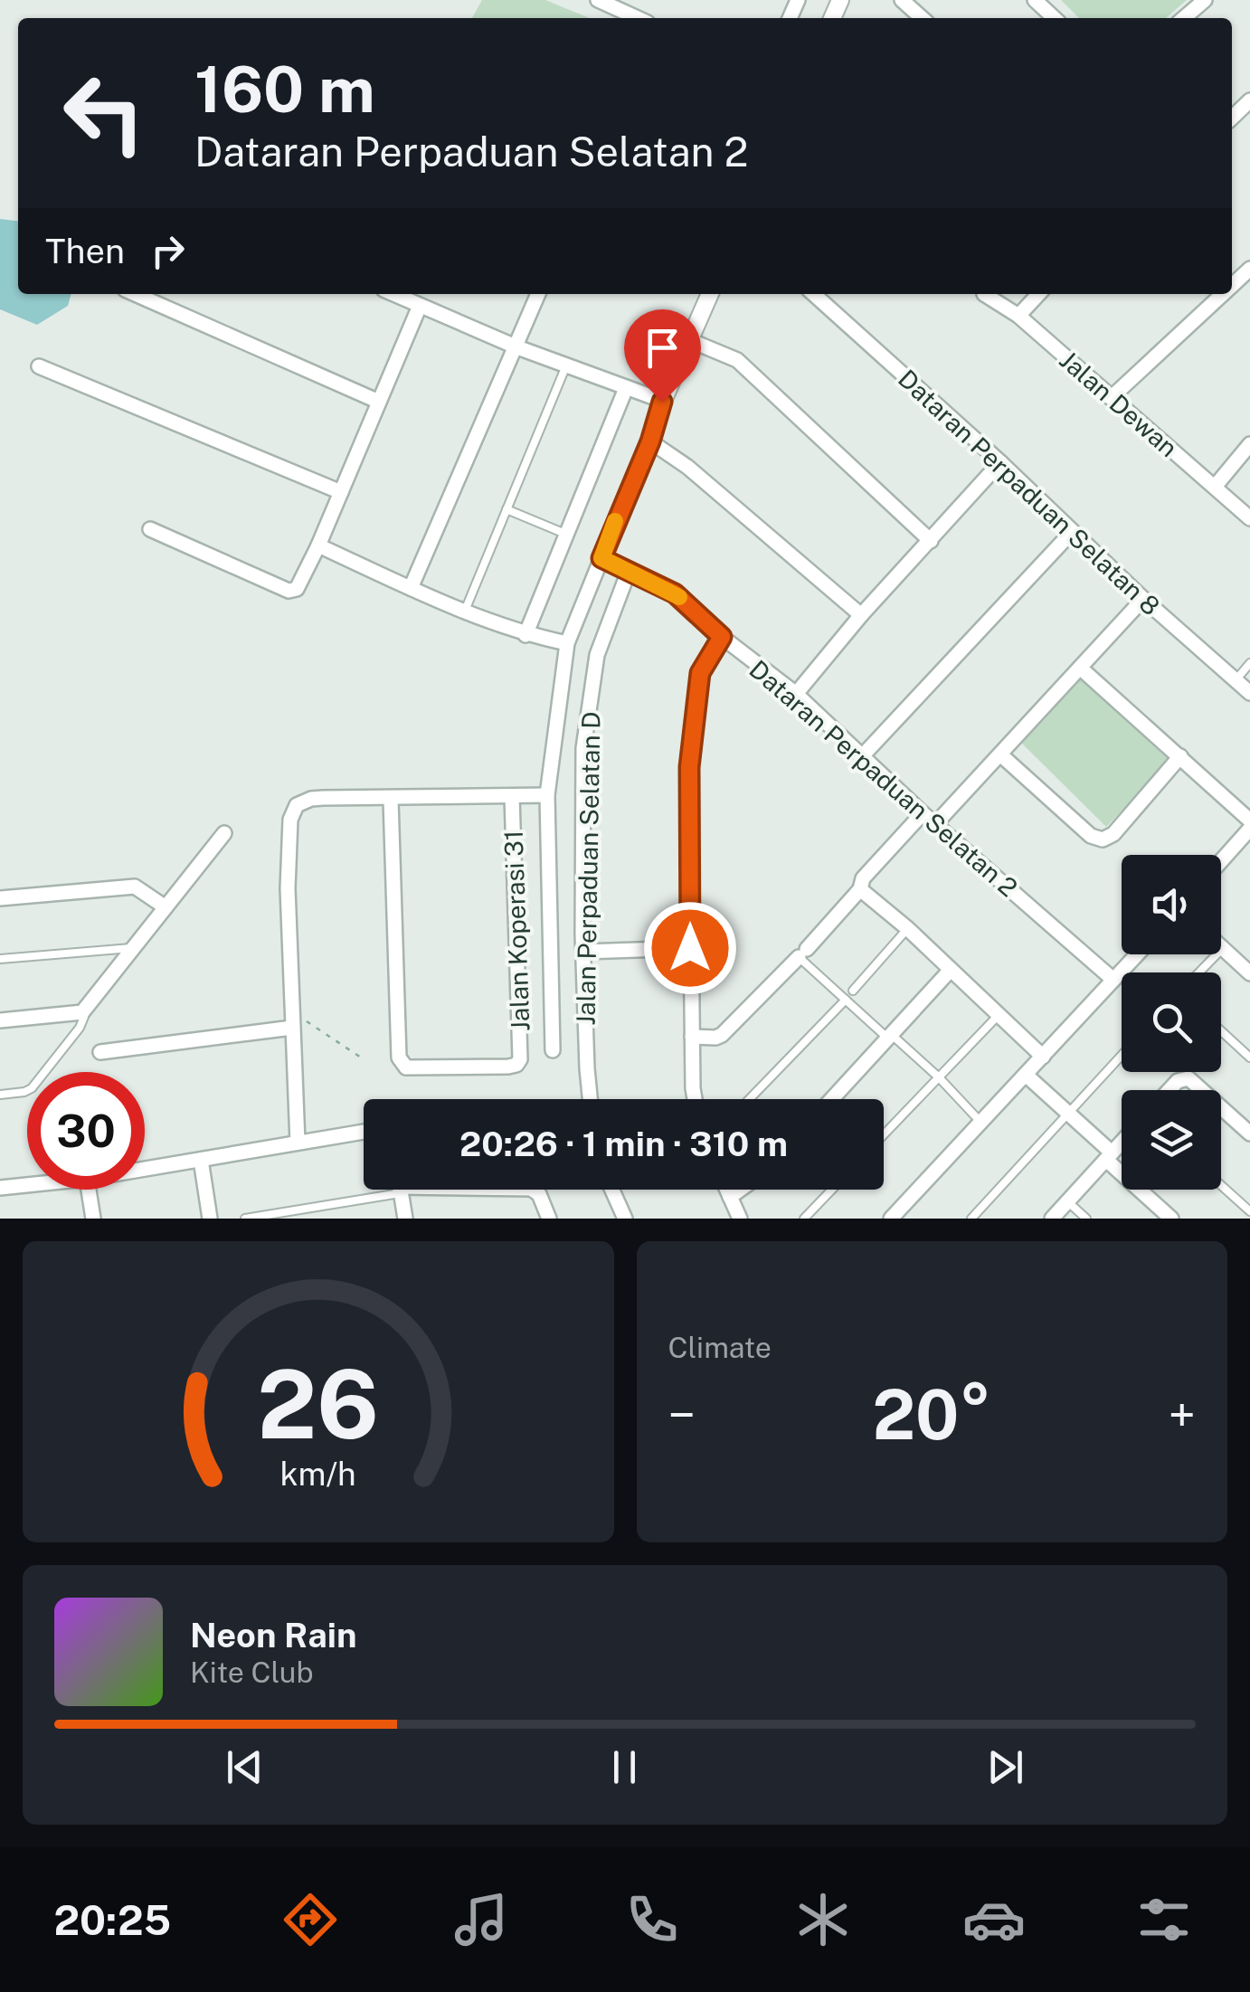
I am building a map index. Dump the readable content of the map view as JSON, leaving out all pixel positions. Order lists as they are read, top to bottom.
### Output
{
  "streets": {
    "street": [
      "Jalan Dewan",
      "Dataran Perpaduan Selatan 8",
      "Dataran Perpaduan Selatan 2",
      "Jalan Perpaduan Selatan D",
      "Jalan Koperasi 31"
    ]
  },
  "crossings": [
    ["Dataran Perpaduan Selatan 2", "Jalan Perpaduan Selatan D"]
  ],
  "page": {
    "turn": ["160 m", "Dataran Perpaduan Selatan 2"],
    "then": "Then",
    "limit": "30",
    "trip": "20:26 · 1 min · 310 m",
    "tile": "Climate",
    "heat": ["−", "20°", "+"],
    "song": ["Neon Rain", "Kite Club"],
    "tabs": "20:25",
    "gauge": ["26", "km/h"]
  }
}
